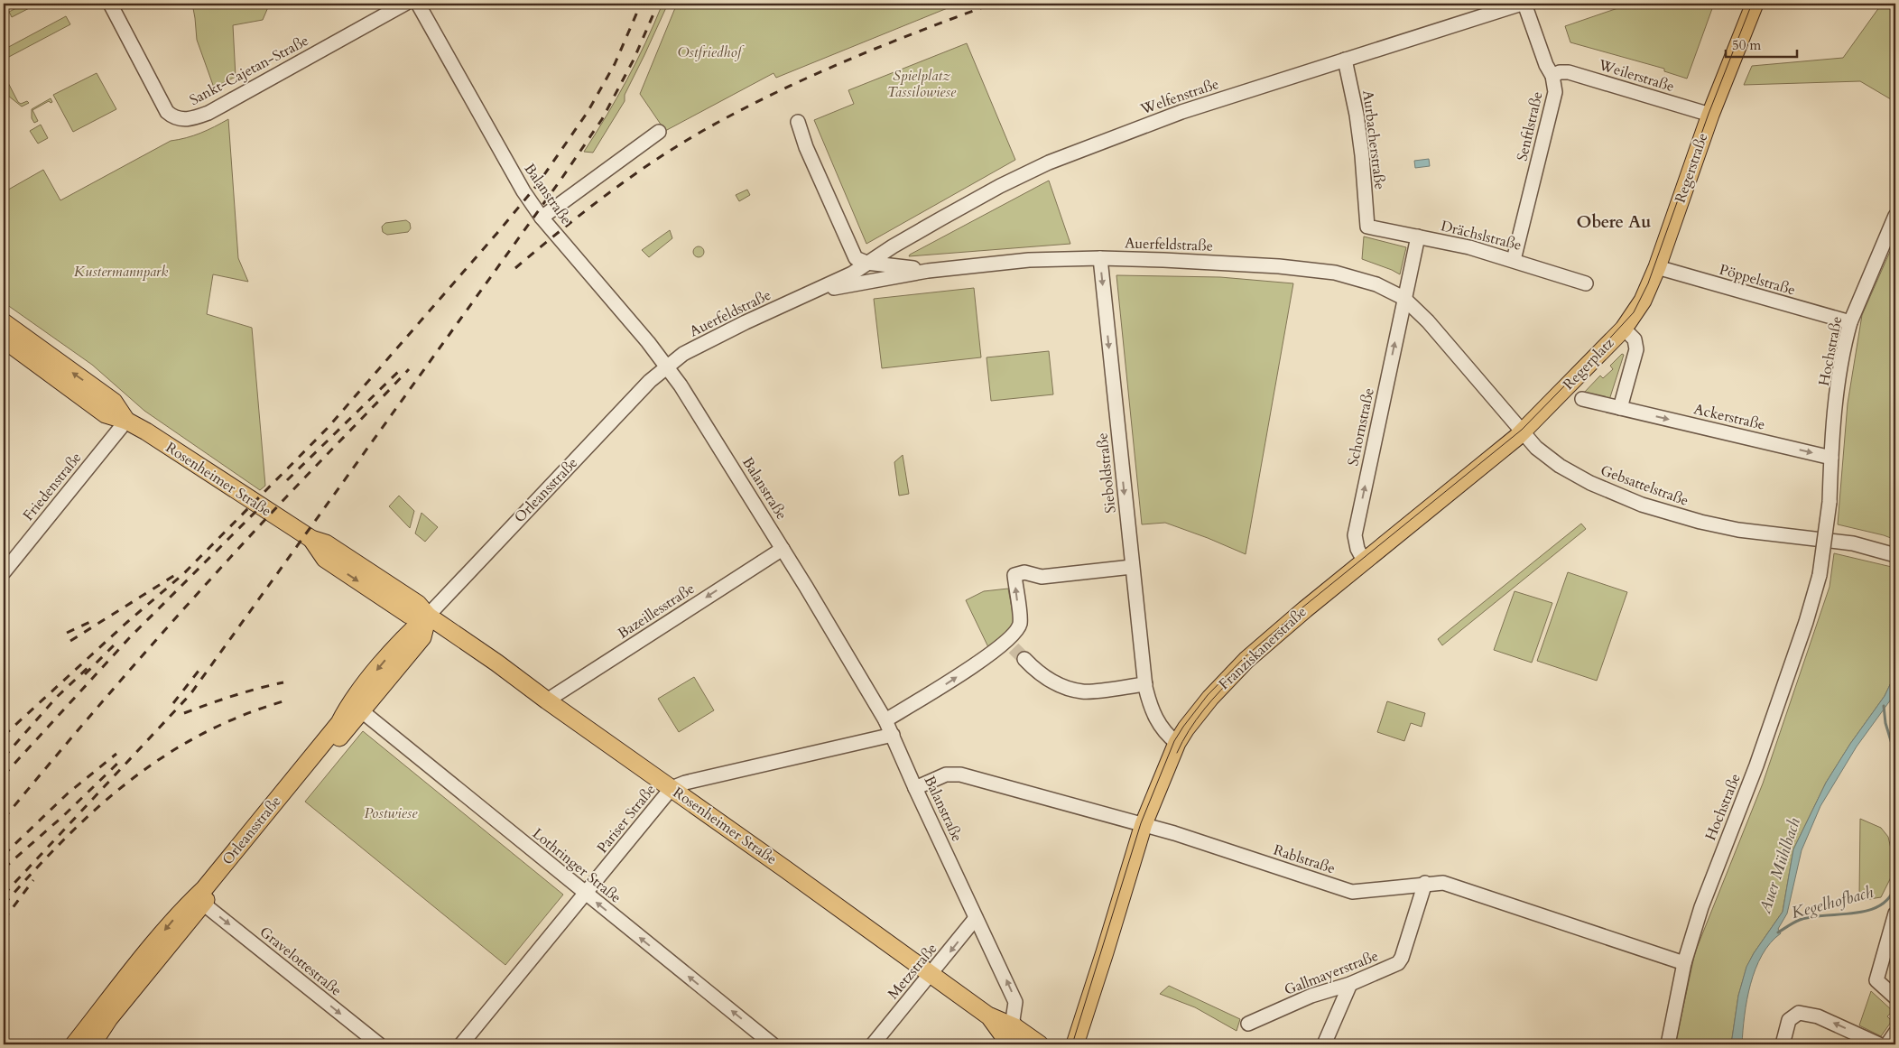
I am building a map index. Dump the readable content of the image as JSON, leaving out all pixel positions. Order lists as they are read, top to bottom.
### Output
{
  "streets": {
    "main road": [
      "Regerstraße",
      "Regerplatz",
      "Rosenheimer Straße",
      "Orleansstraße",
      "Franziskanerstraße"
    ],
    "street": [
      "Sankt-Cajetan-Straße",
      "Weilerstraße",
      "Welfenstraße",
      "Senftlstraße",
      "Aurbacherstraße",
      "Balanstraße",
      "Drächslstraße",
      "Auerfeldstraße",
      "Pöppelstraße",
      "Hochstraße",
      "Ackerstraße",
      "Schornstraße",
      "Sieboldstraße",
      "Gebsattelstraße",
      "Friedenstraße",
      "Bazeillesstraße",
      "Pariser Straße",
      "Rablstraße",
      "Lothringer Straße",
      "Gravelottestraße",
      "Metzstraße",
      "Gallmayerstraße"
    ]
  },
  "crossings": [
    ["Weilerstraße", "Senftlstraße"],
    ["Weilerstraße", "Regerstraße"],
    ["Welfenstraße", "Senftlstraße"],
    ["Welfenstraße", "Aurbacherstraße"],
    ["Welfenstraße", "Auerfeldstraße"],
    ["Senftlstraße", "Drächslstraße"],
    ["Aurbacherstraße", "Drächslstraße"],
    ["Regerstraße", "Pöppelstraße"],
    ["Regerstraße", "Regerplatz"],
    ["Balanstraße", "Auerfeldstraße"],
    ["Balanstraße", "Orleansstraße"],
    ["Balanstraße", "Bazeillesstraße"],
    ["Balanstraße", "Pariser Straße"],
    ["Balanstraße", "Rablstraße"],
    ["Balanstraße", "Metzstraße"],
    ["Drächslstraße", "Schornstraße"],
    ["Auerfeldstraße", "Schornstraße"],
    ["Auerfeldstraße", "Sieboldstraße"],
    ["Auerfeldstraße", "Gebsattelstraße"],
    ["Auerfeldstraße", "Orleansstraße"],
    ["Pöppelstraße", "Hochstraße"],
    ["Hochstraße", "Ackerstraße"],
    ["Hochstraße", "Rablstraße"],
    ["Regerplatz", "Ackerstraße"],
    ["Regerplatz", "Gebsattelstraße"],
    ["Regerplatz", "Franziskanerstraße"],
    ["Schornstraße", "Gebsattelstraße"],
    ["Schornstraße", "Franziskanerstraße"],
    ["Sieboldstraße", "Franziskanerstraße"],
    ["Rosenheimer Straße", "Friedenstraße"],
    ["Rosenheimer Straße", "Orleansstraße"],
    ["Rosenheimer Straße", "Bazeillesstraße"],
    ["Rosenheimer Straße", "Pariser Straße"],
    ["Rosenheimer Straße", "Metzstraße"],
    ["Gebsattelstraße", "Franziskanerstraße"],
    ["Orleansstraße", "Lothringer Straße"],
    ["Orleansstraße", "Gravelottestraße"],
    ["Franziskanerstraße", "Rablstraße"],
    ["Pariser Straße", "Lothringer Straße"],
    ["Rablstraße", "Gallmayerstraße"]
  ],
  "one_way": [
    "Ackerstraße",
    "Schornstraße",
    "Sieboldstraße",
    "Bazeillesstraße",
    "Lothringer Straße",
    "Gravelottestraße",
    "Metzstraße"
  ],
  "districts": ["Obere Au"],
  "water": ["Auer Mühlbach", "Kegelhofbach"],
  "parks": [
    "Ostfriedhof",
    "Spielplatz Tassilowiese",
    "Kustermannpark",
    "Postwiese"
  ],
  "scale_bar": "50 m"
}
